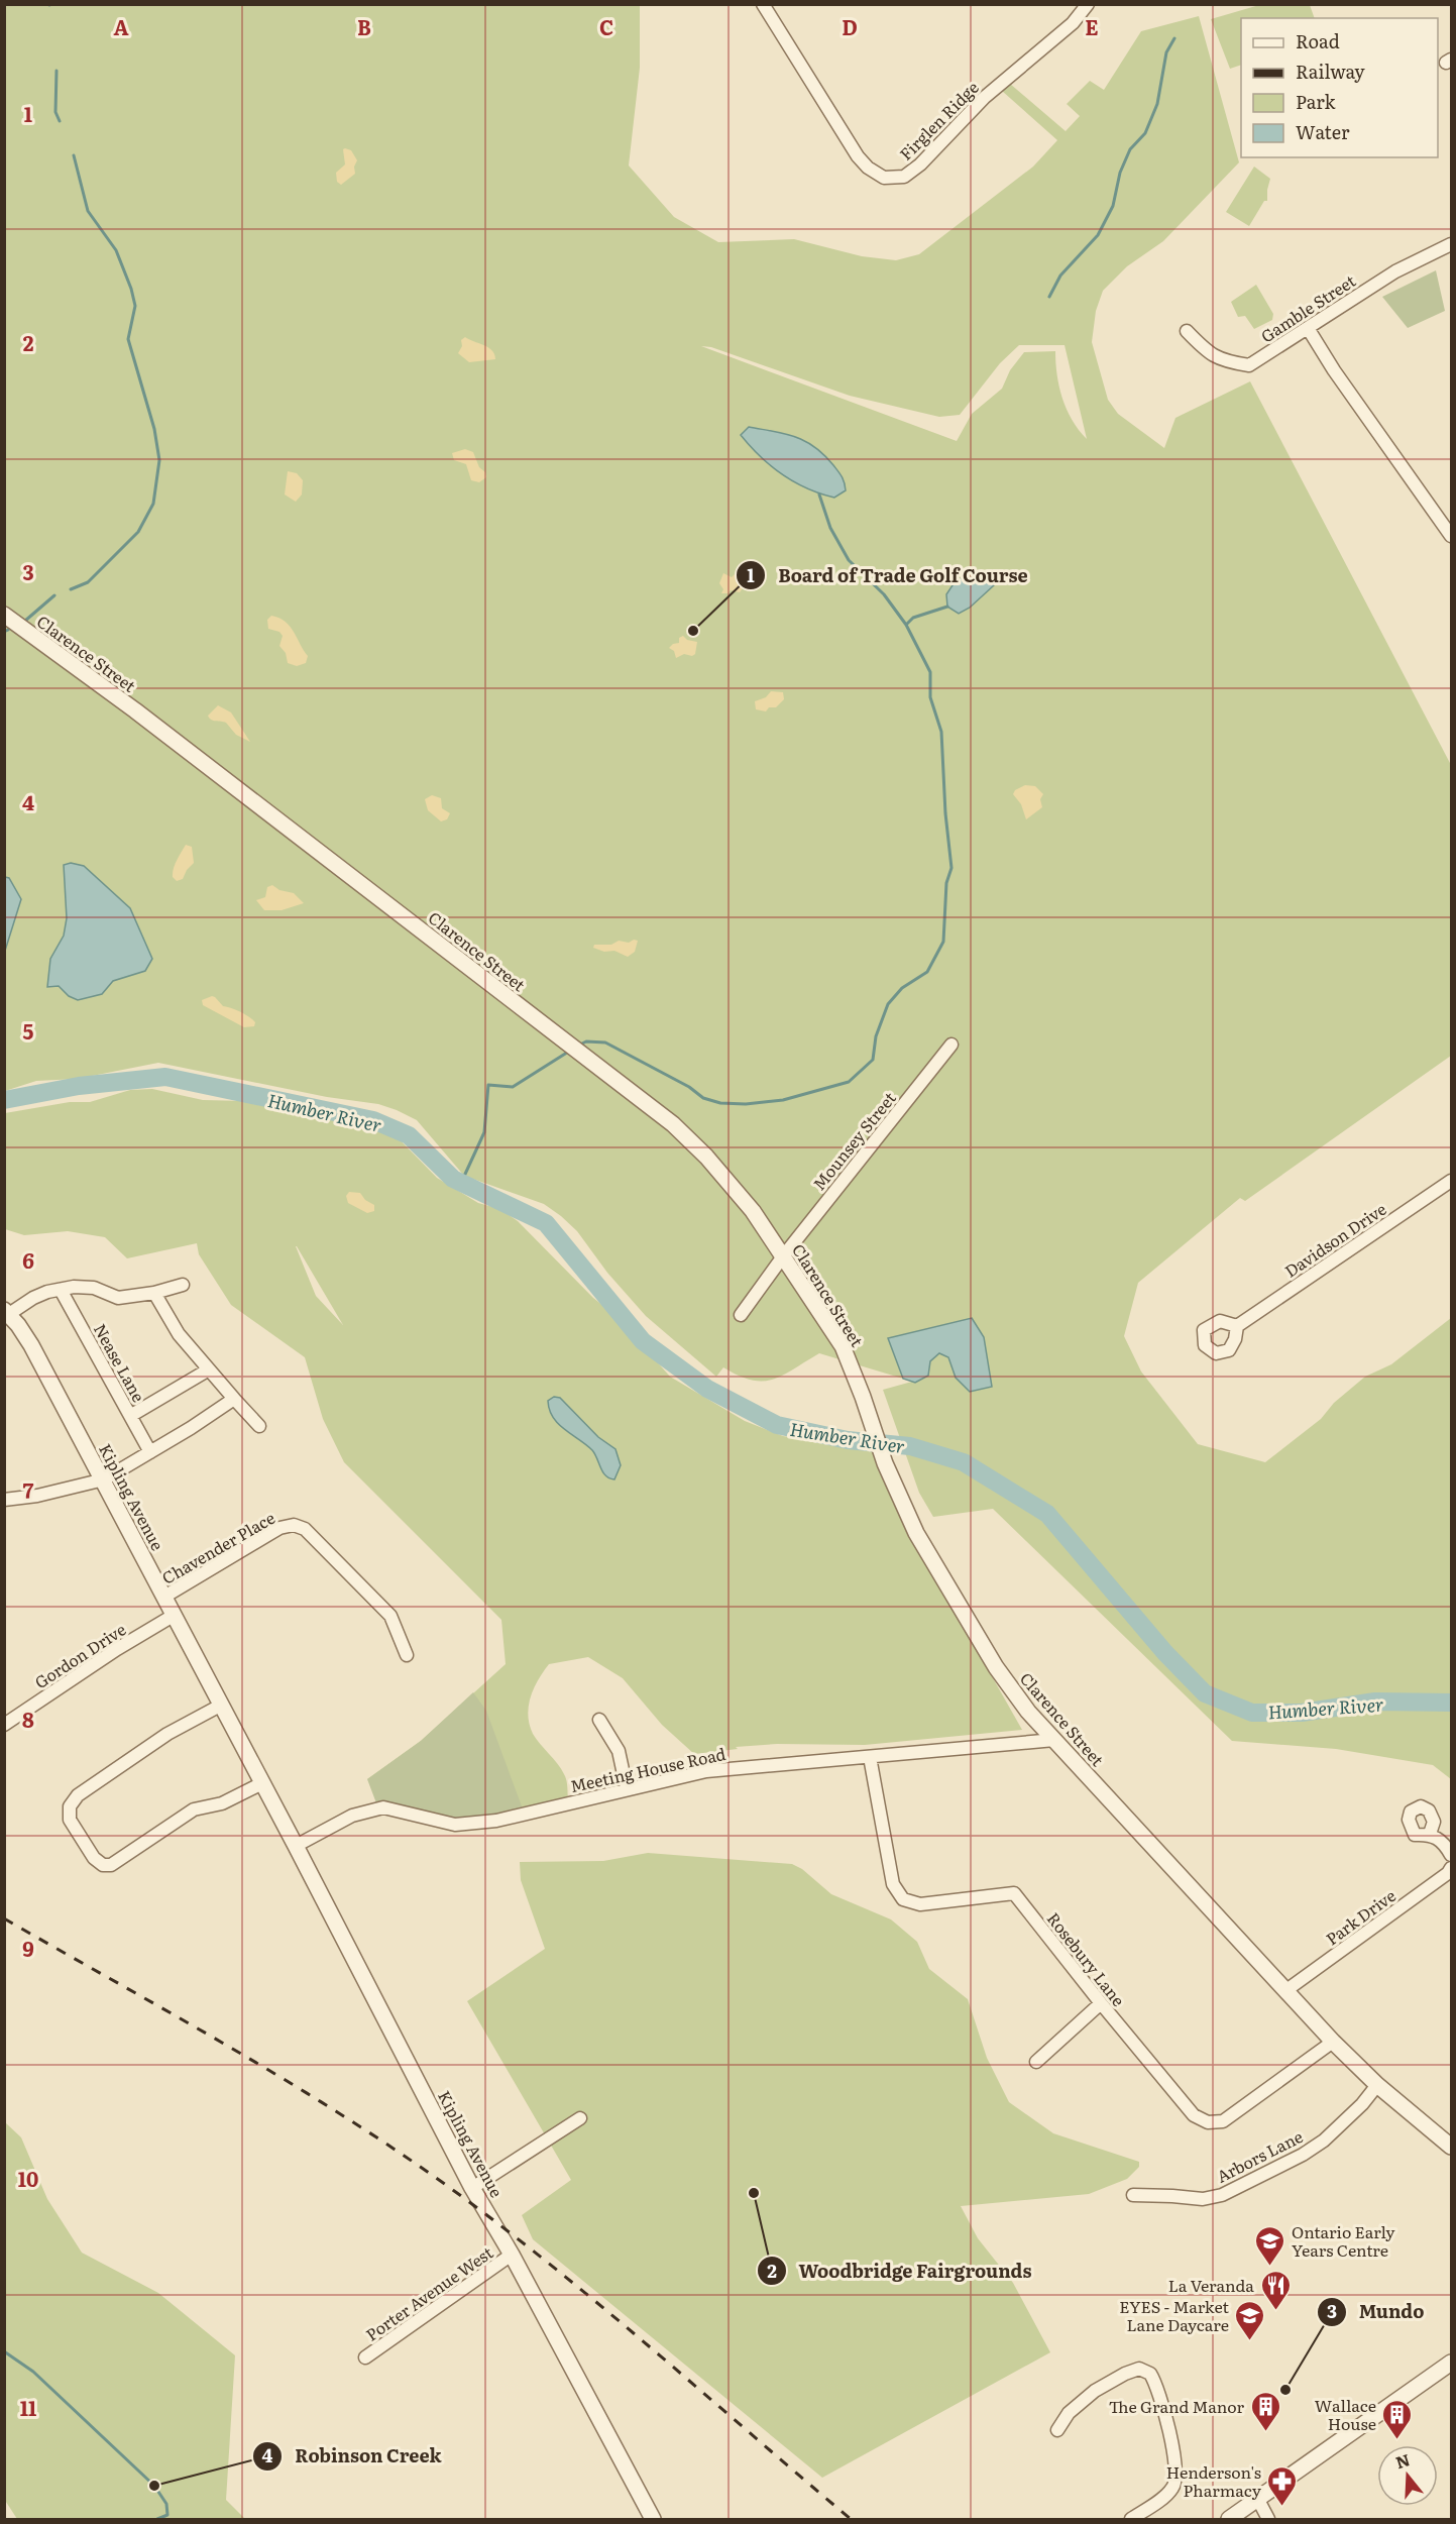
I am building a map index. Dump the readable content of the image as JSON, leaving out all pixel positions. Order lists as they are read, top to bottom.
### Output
{
  "streets": {
    "street": [
      "Firglen Ridge",
      "Gamble Street",
      "Clarence Street",
      "Mounsey Street",
      "Davidson Drive",
      "Nease Lane",
      "Kipling Avenue",
      "Chavender Place",
      "Gordon Drive",
      "Meeting House Road",
      "Park Drive",
      "Rosebury Lane",
      "Arbors Lane",
      "Porter Avenue West"
    ]
  },
  "crossings": [
    ["Clarence Street", "Mounsey Street"],
    ["Clarence Street", "Meeting House Road"],
    ["Clarence Street", "Park Drive"],
    ["Clarence Street", "Rosebury Lane"],
    ["Clarence Street", "Arbors Lane"],
    ["Kipling Avenue", "Chavender Place"],
    ["Kipling Avenue", "Gordon Drive"],
    ["Kipling Avenue", "Meeting House Road"],
    ["Kipling Avenue", "Porter Avenue West"],
    ["Meeting House Road", "Rosebury Lane"]
  ],
  "water": ["Humber River"],
  "places": {
    "other": [
      "Board of Trade Golf Course",
      "Woodbridge Fairgrounds",
      "Mundo",
      "Robinson Creek"
    ],
    "school or university": ["Ontario Early Years Centre", "EYES - Market Lane Daycare"],
    "restaurant": ["La Veranda"],
    "building": ["The Grand Manor", "Wallace House"],
    "pharmacy": ["Henderson's Pharmacy"]
  },
  "legend": [
    "Road",
    "Railway",
    "Park",
    "Water"
  ],
  "north": "top",
  "grid": {
    "columns": [
      "A",
      "B",
      "C",
      "D",
      "E"
    ],
    "rows": [
      "1",
      "2",
      "3",
      "4",
      "5",
      "6",
      "7",
      "8",
      "9",
      "10",
      "11"
    ]
  }
}
